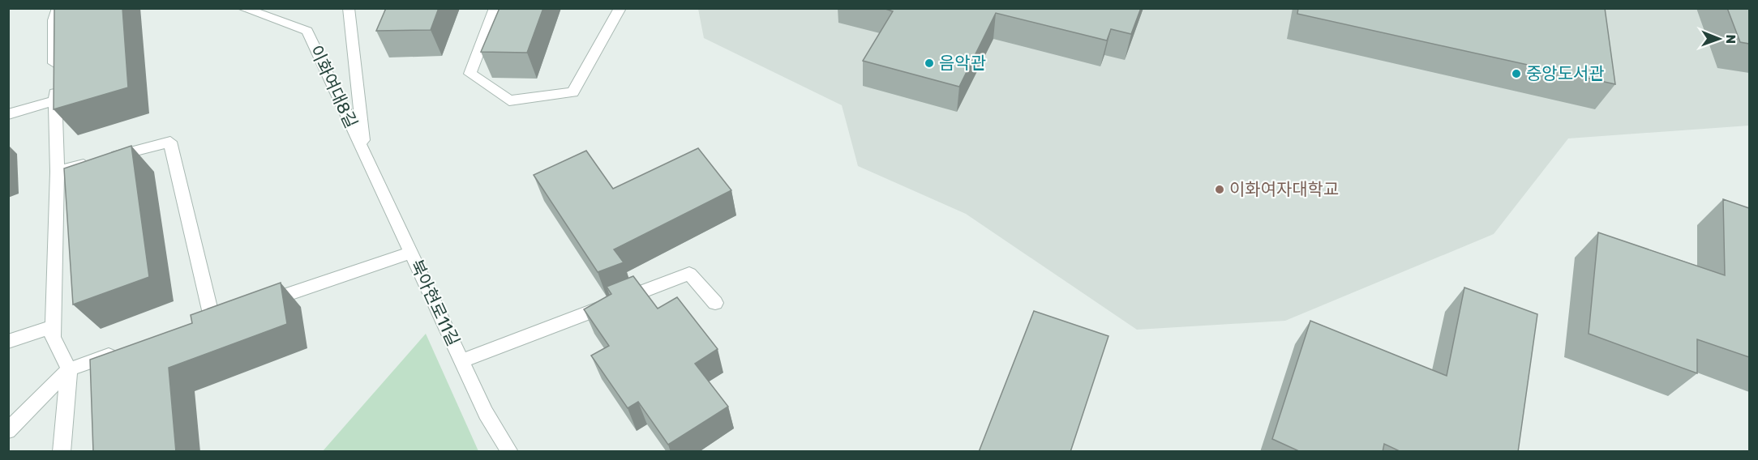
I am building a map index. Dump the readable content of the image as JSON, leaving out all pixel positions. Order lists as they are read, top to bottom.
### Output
{
  "streets": {
    "street": ["이화여대8길", "북아현로11길"]
  },
  "crossings": [
    ["이화여대8길", "북아현로11길"]
  ],
  "places": ["음악관", "중앙도서관", "이화여자대학교"],
  "north": "right"
}
